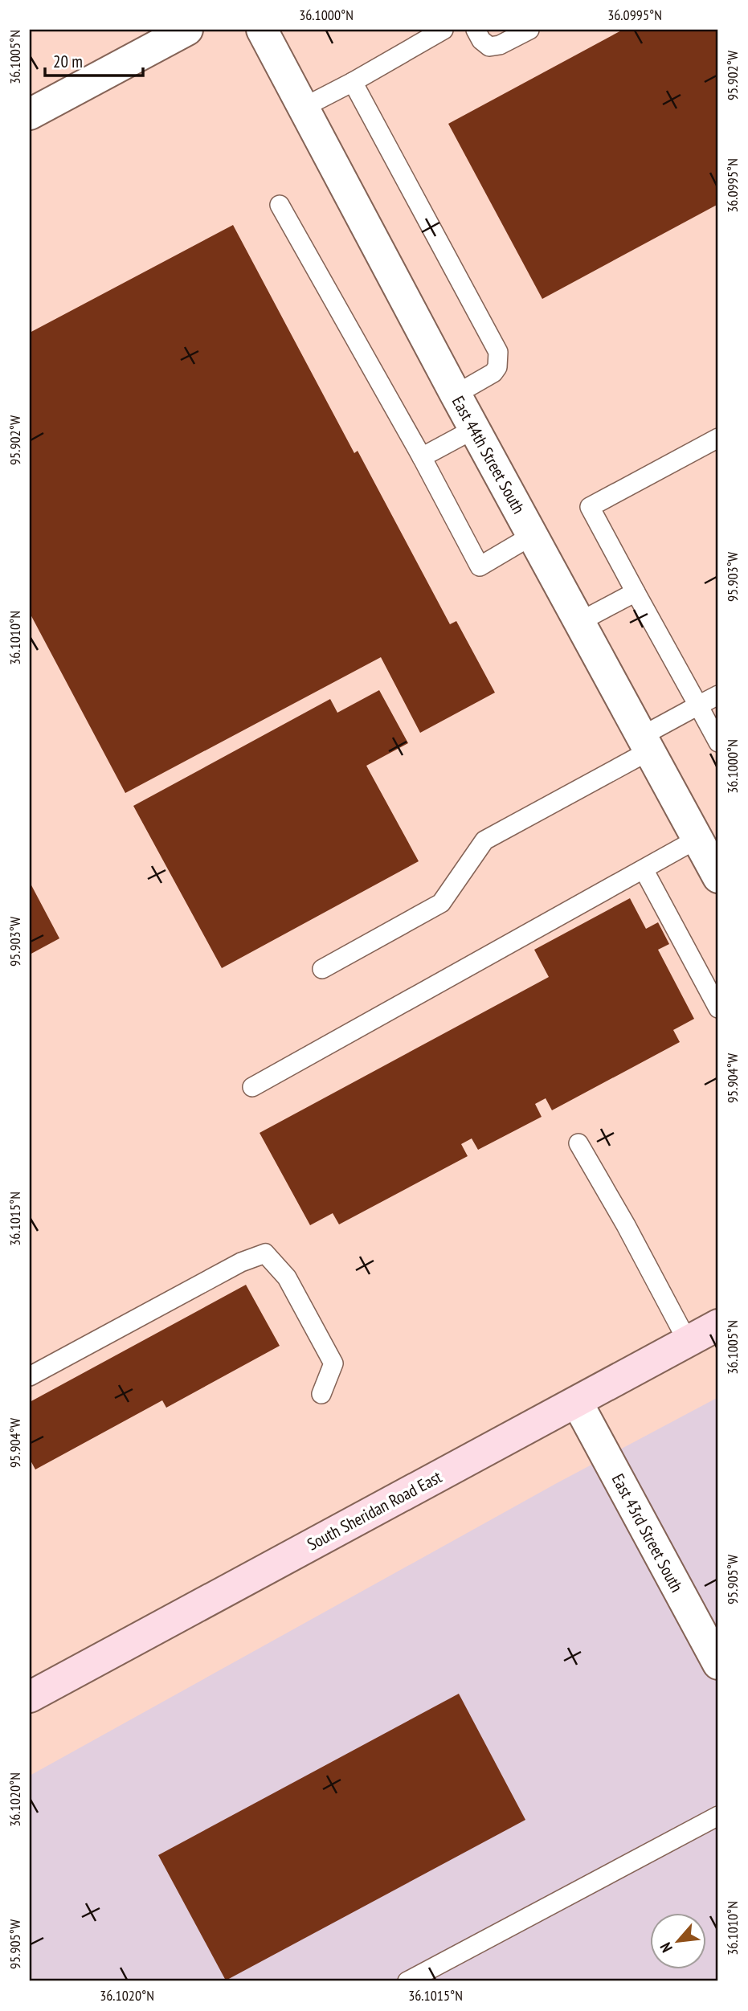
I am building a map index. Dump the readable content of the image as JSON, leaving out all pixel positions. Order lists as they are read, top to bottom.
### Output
{
  "streets": {
    "main road": ["South Sheridan Road East"],
    "street": ["East 44th Street South", "East 43rd Street South"]
  },
  "crossings": [
    ["South Sheridan Road East", "East 43rd Street South"]
  ],
  "scale_bar": "20 m",
  "north": "bottom left",
  "coordinates": [
    "36.1000°N",
    "36.0995°N",
    "36.1005°N",
    "95.902°W",
    "95.903°W",
    "36.1010°N",
    "95.904°W",
    "36.1015°N",
    "95.905°W",
    "36.1020°N"
  ]
}
